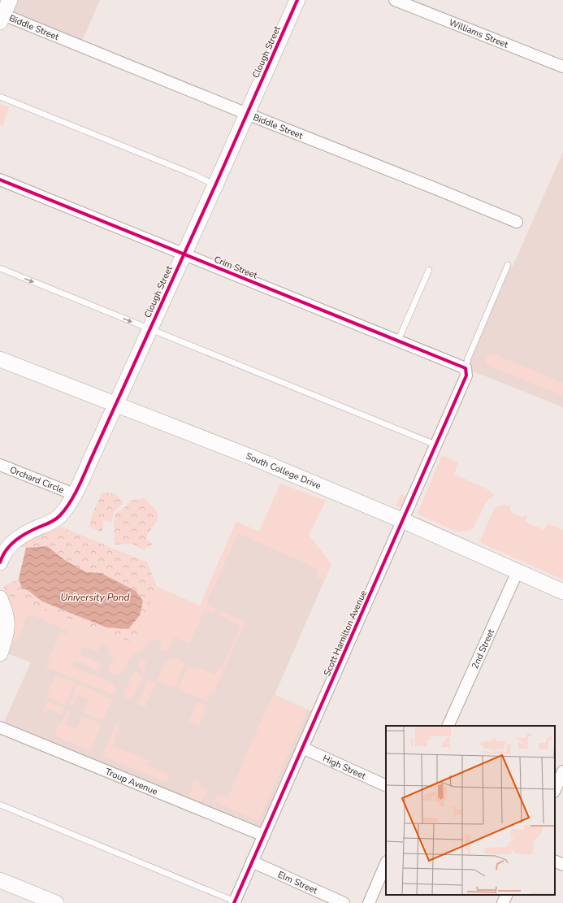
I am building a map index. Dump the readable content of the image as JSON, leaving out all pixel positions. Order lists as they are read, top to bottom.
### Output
{
  "streets": {
    "street": [
      "Biddle Street",
      "Williams Street",
      "Clough Street",
      "Crim Street",
      "South College Drive",
      "Orchard Circle",
      "Scott Hamilton Avenue",
      "2nd Street",
      "High Street",
      "Troup Avenue",
      "Elm Street"
    ]
  },
  "crossings": [
    ["Biddle Street", "Clough Street"],
    ["Clough Street", "Crim Street"],
    ["Clough Street", "South College Drive"],
    ["Clough Street", "Orchard Circle"],
    ["Crim Street", "Scott Hamilton Avenue"],
    ["South College Drive", "Scott Hamilton Avenue"],
    ["South College Drive", "2nd Street"],
    ["Scott Hamilton Avenue", "High Street"],
    ["Scott Hamilton Avenue", "Troup Avenue"],
    ["Scott Hamilton Avenue", "Elm Street"]
  ],
  "water": ["University Pond"]
}
